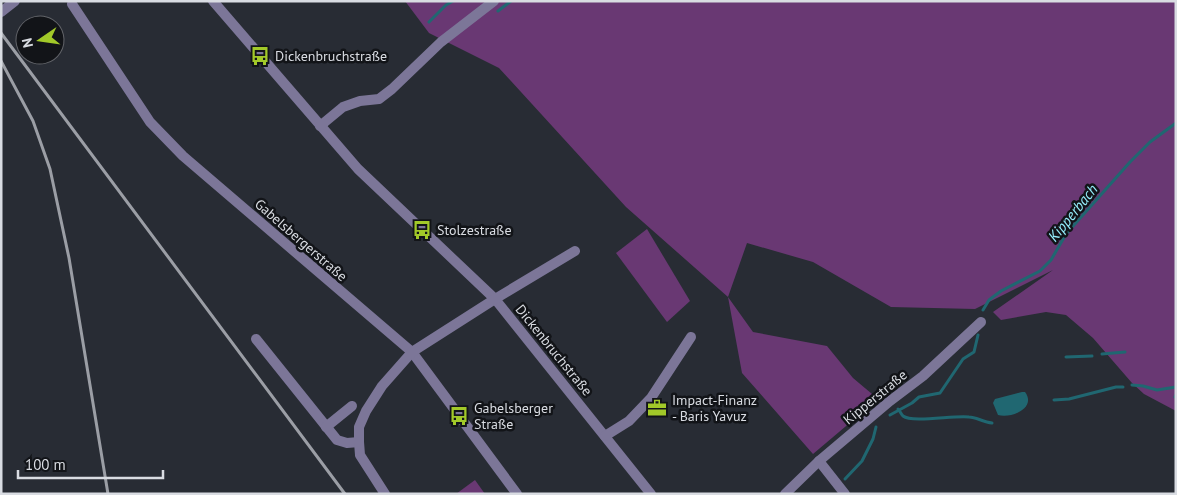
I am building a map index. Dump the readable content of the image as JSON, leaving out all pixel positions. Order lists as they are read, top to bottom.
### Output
{
  "streets": {
    "street": ["Gabelsbergerstraße", "Dickenbruchstraße", "Kipperstraße"]
  },
  "water": ["Kipperbach"],
  "places": {
    "bus stop": ["Dickenbruchstraße", "Stolzestraße", "Gabelsberger Straße"],
    "office": ["Impact-Finanz - Baris Yavuz"]
  },
  "scale_bar": "100 m",
  "north": "left"
}
